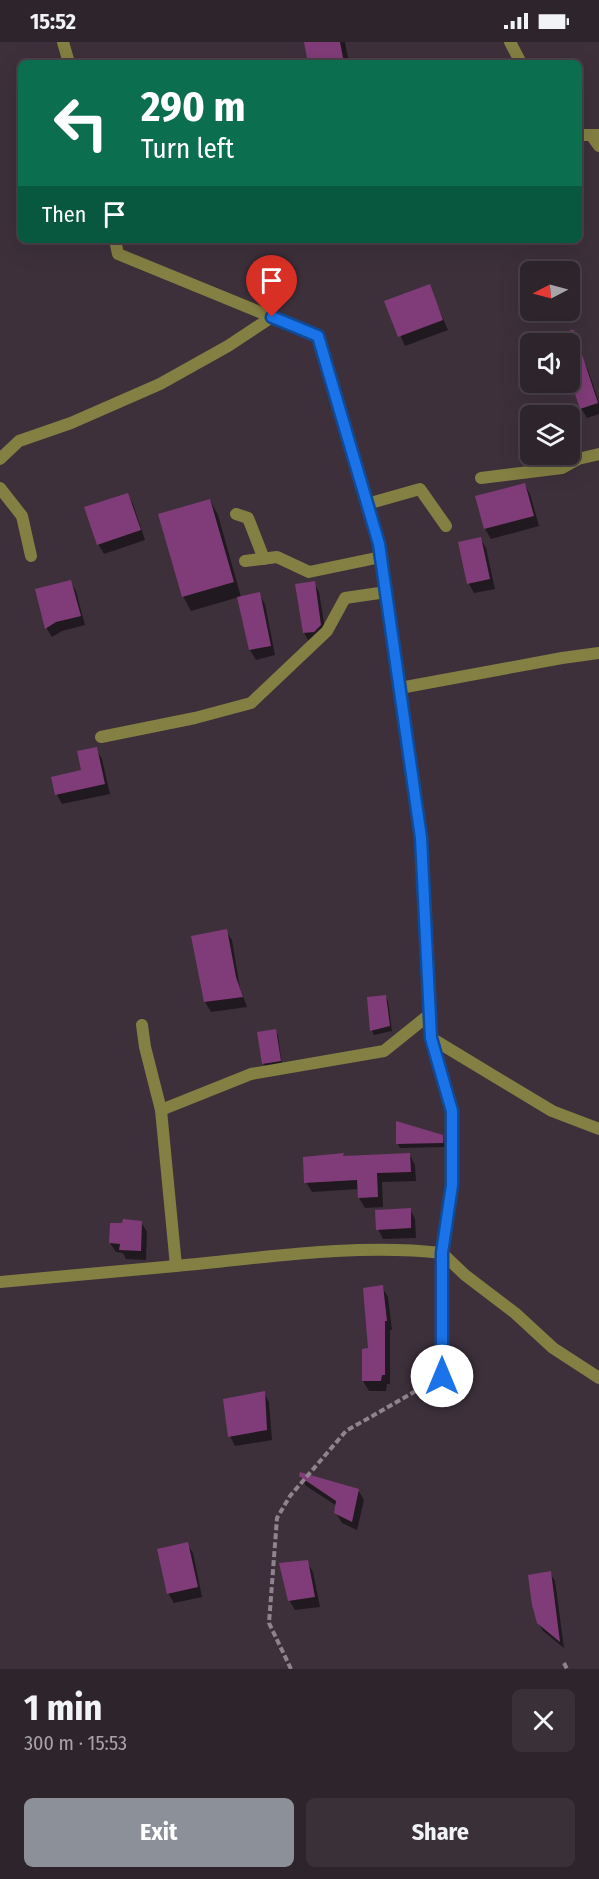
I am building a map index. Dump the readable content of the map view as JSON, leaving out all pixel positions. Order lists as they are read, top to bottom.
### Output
{
  "north": "left",
  "page": {
    "status": "15:52",
    "turn": ["290 m", "Turn left"],
    "then": "Then",
    "heading": ["1 min", "300 m · 15:53"],
    "buttons": ["Exit", "Share"]
  }
}
